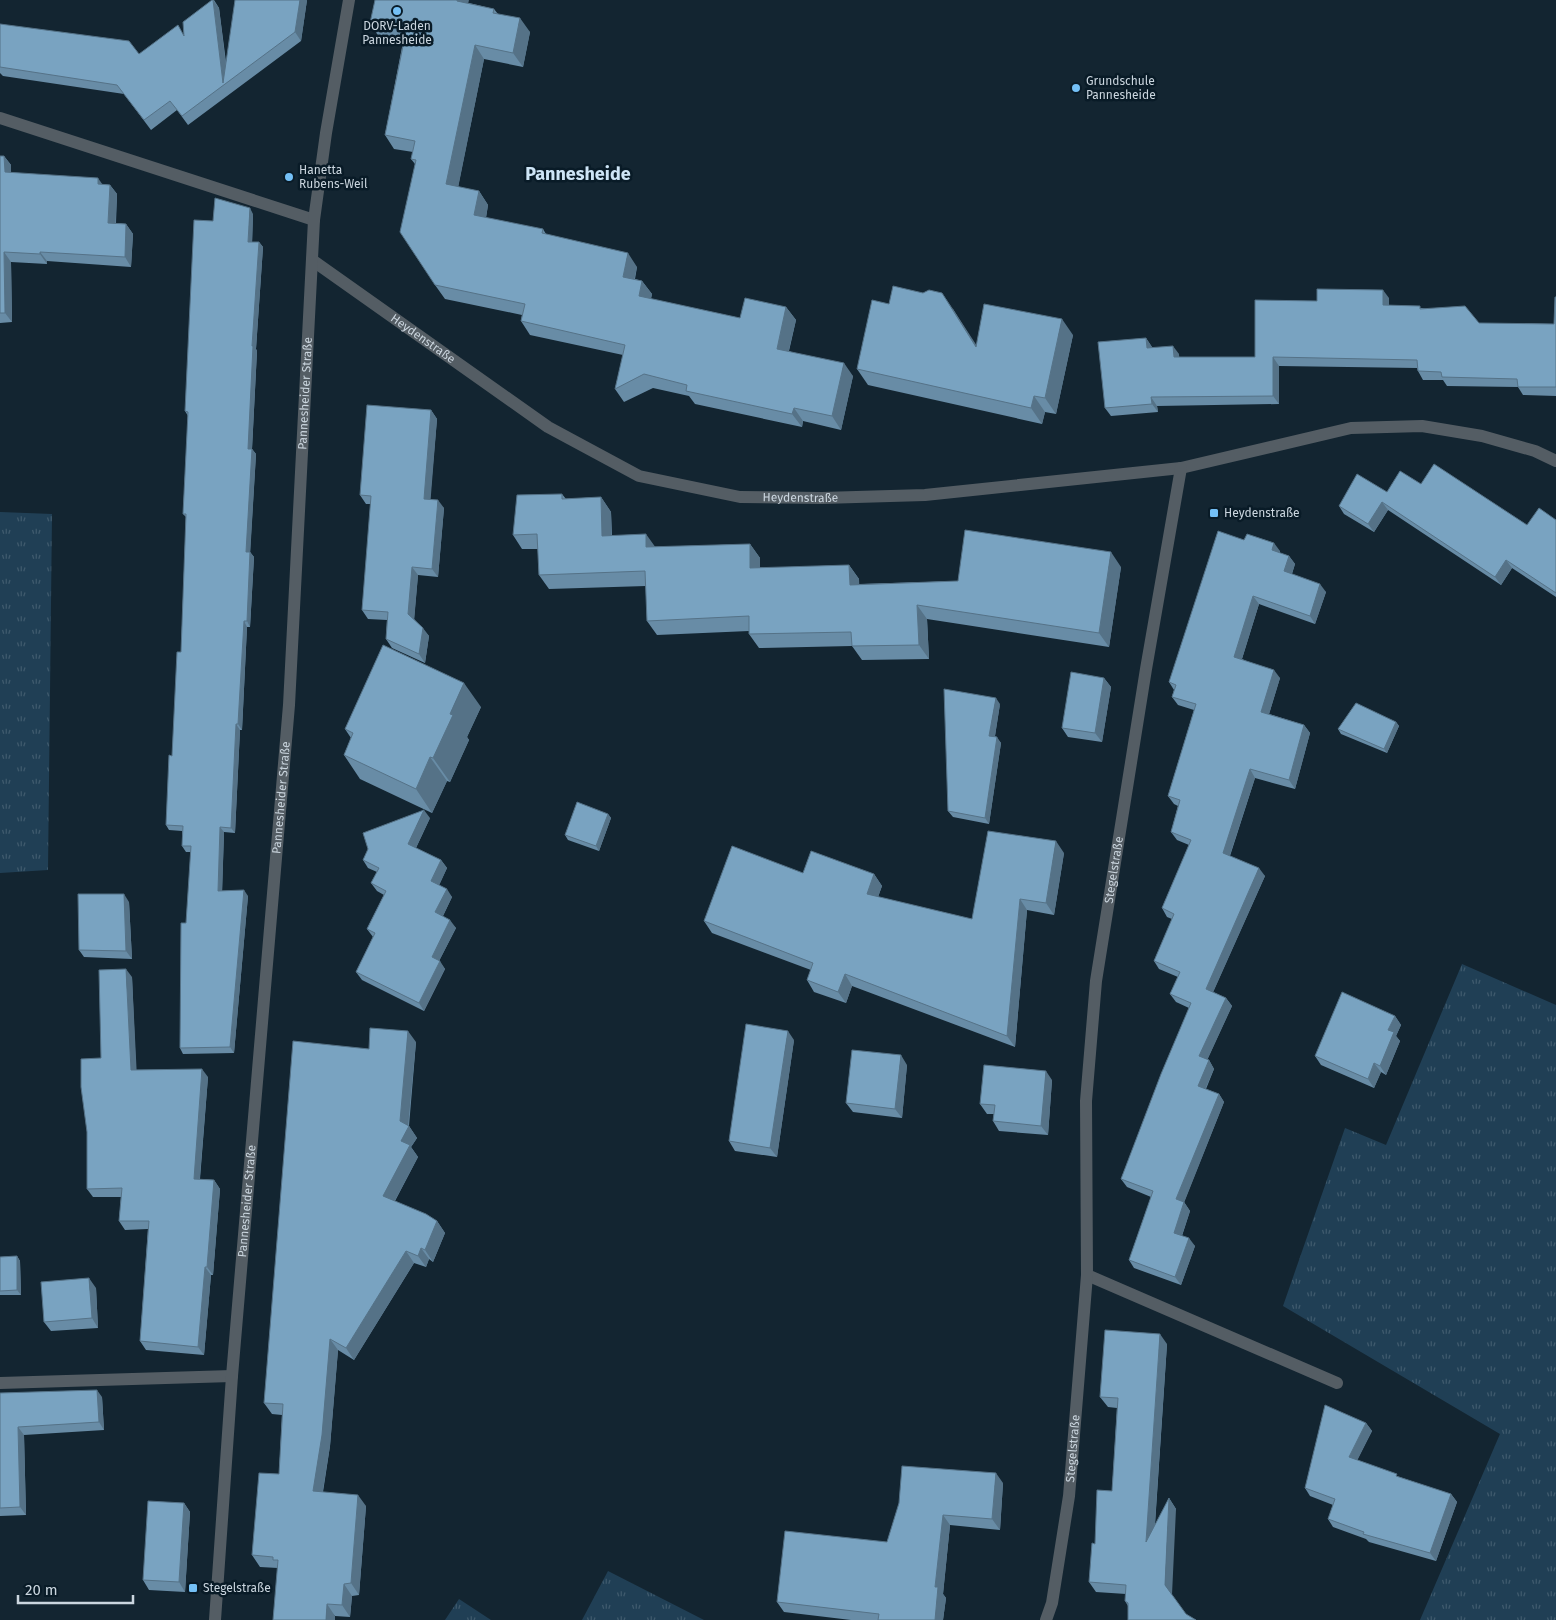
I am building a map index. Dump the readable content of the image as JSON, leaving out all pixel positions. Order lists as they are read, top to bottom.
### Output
{
  "streets": {
    "street": ["Heydenstraße", "Pannesheider Straße", "Stegelstraße"]
  },
  "crossings": [
    ["Heydenstraße", "Pannesheider Straße"],
    ["Heydenstraße", "Stegelstraße"]
  ],
  "districts": ["Pannesheide"],
  "places": {
    "other": ["DORV-Laden Pannesheide", "Grundschule Pannesheide", "Hanetta Rubens-Weil"],
    "transit": ["Heydenstraße", "Stegelstraße"]
  },
  "scale_bar": "20 m"
}
